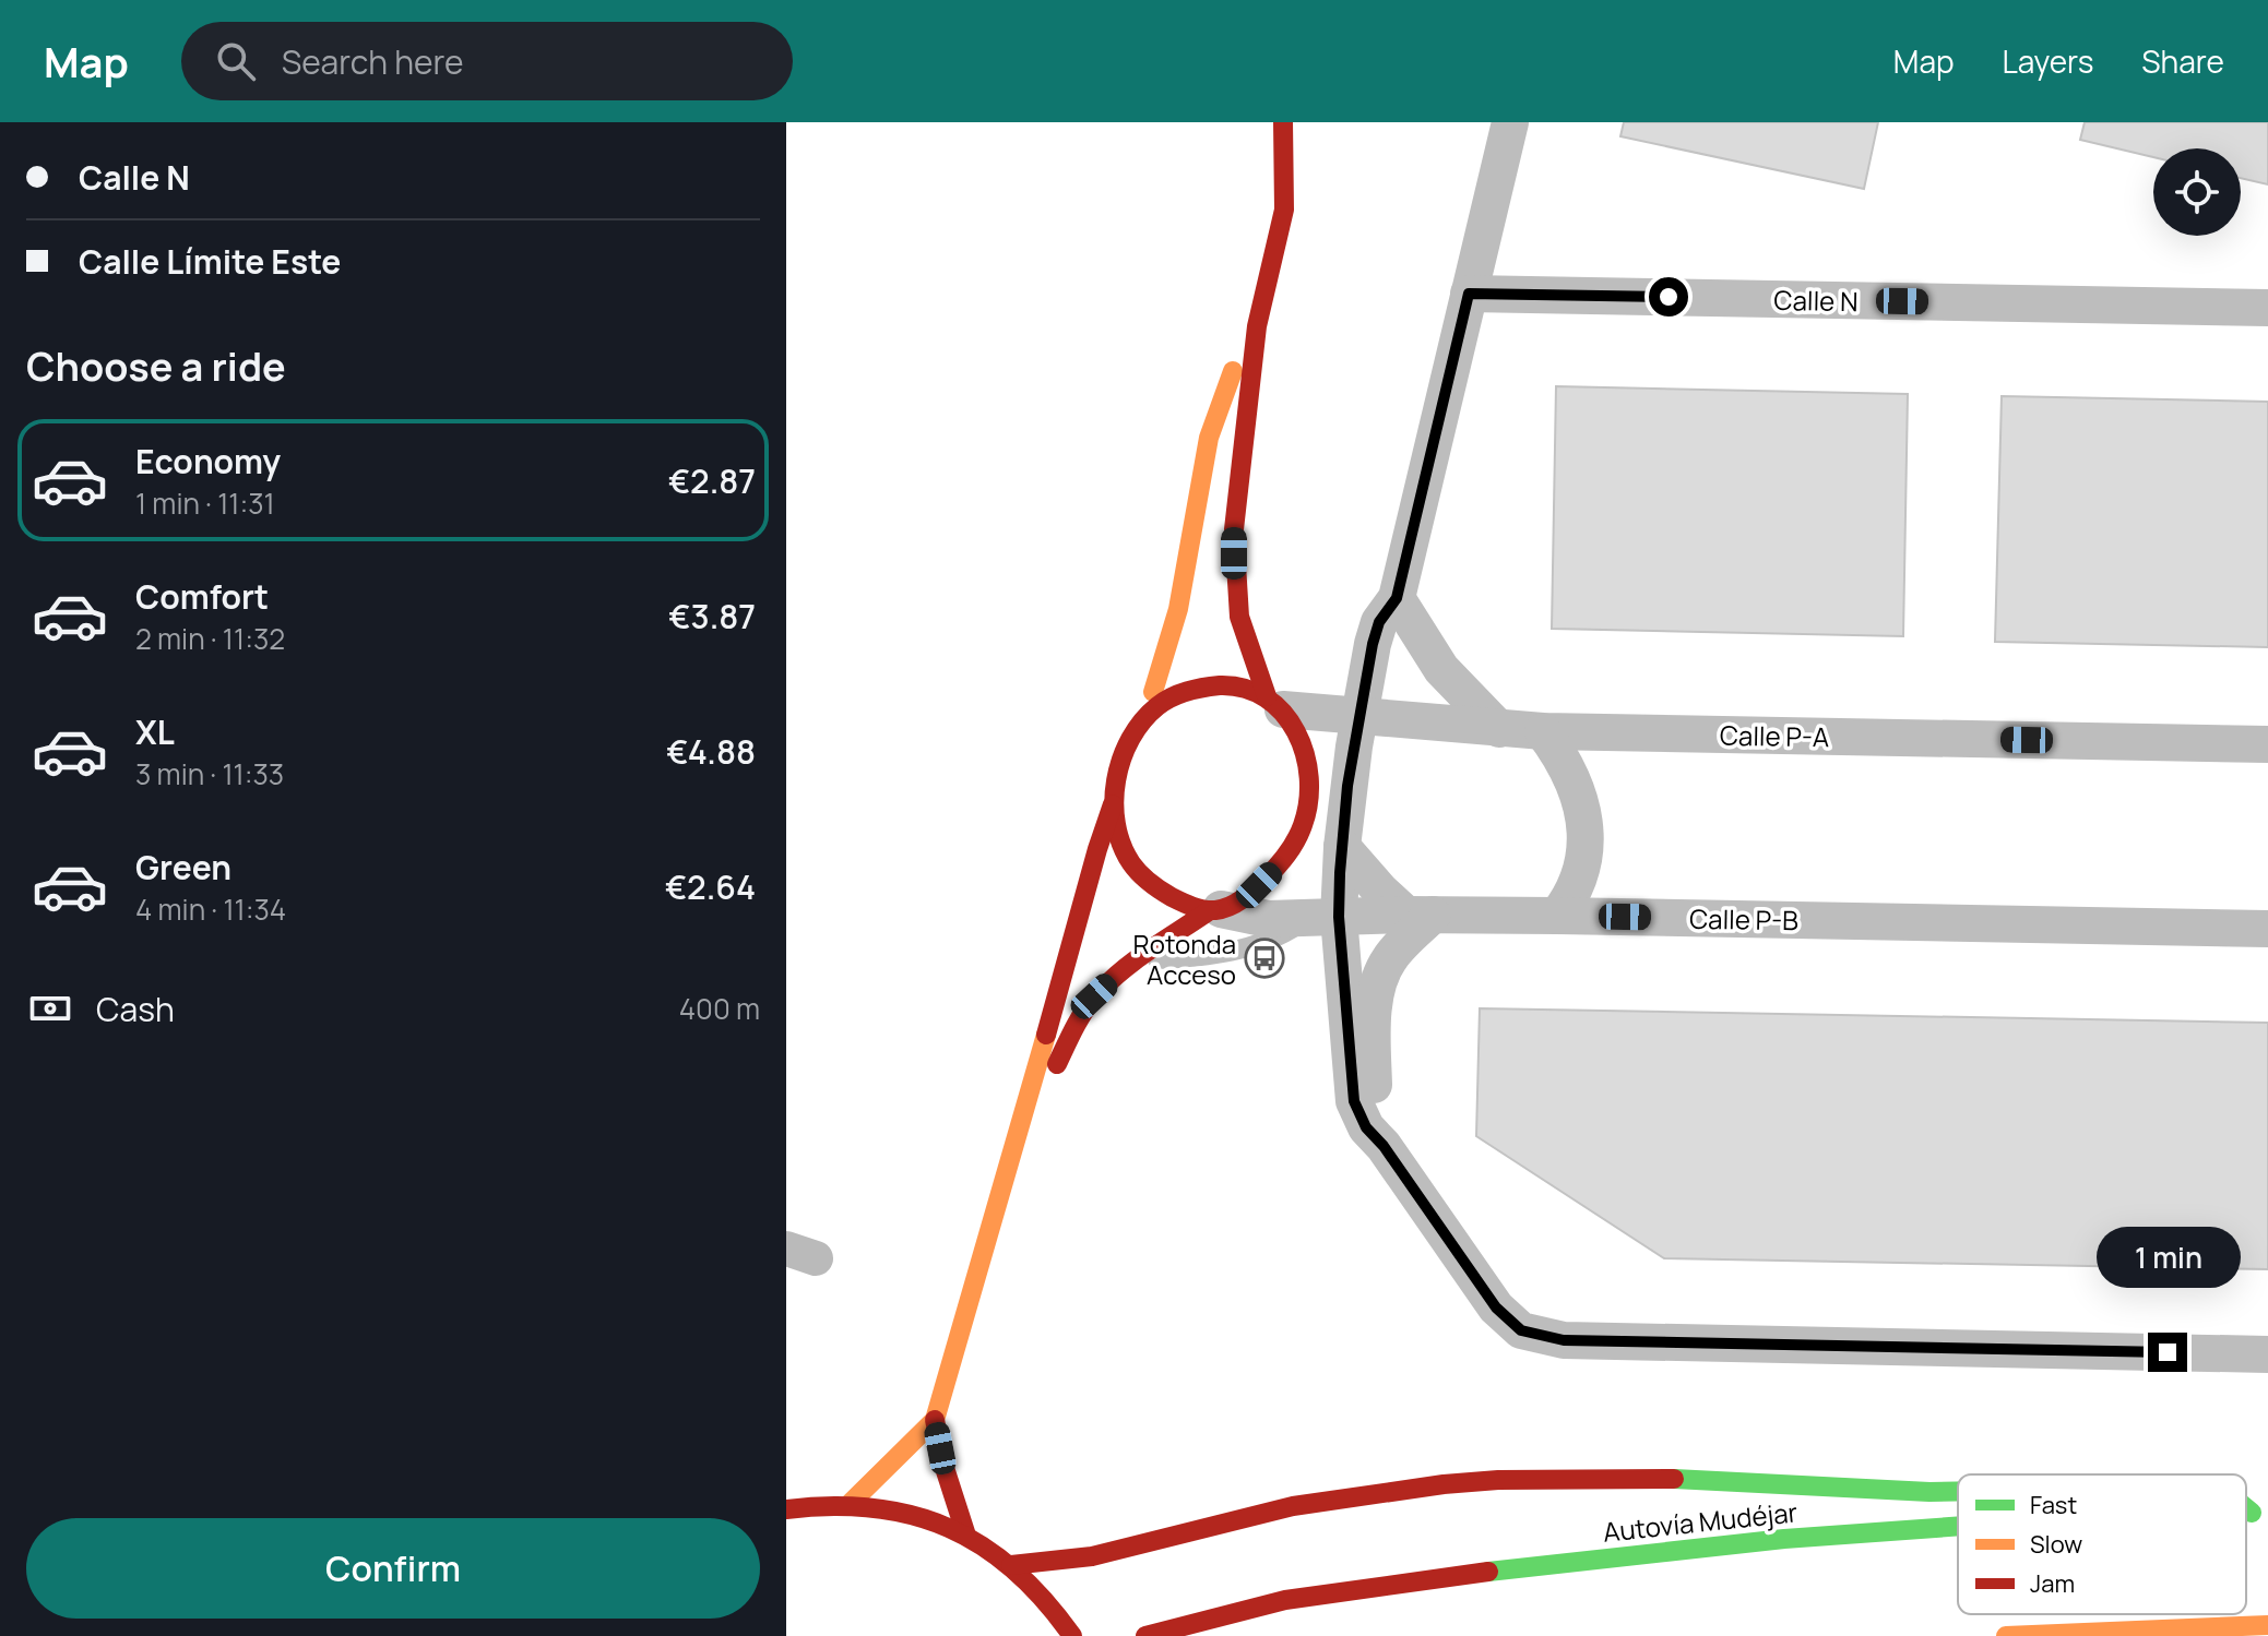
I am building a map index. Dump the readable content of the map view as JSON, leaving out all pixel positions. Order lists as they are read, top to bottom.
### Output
{
  "streets": {
    "main road": ["Autovía Mudéjar"],
    "street": ["Calle N", "Calle P-A", "Calle P-B"]
  },
  "crossings": [
    ["Calle P-A", "Calle P-B"]
  ],
  "places": {
    "bus stop": ["Rotonda Acceso"]
  },
  "legend": ["Fast", "Slow", "Jam"],
  "page": {
    "header": "Map",
    "search": "Search here",
    "nav": ["Map", "Layers", "Share"],
    "banner": ["Calle N", "Calle Límite Este"],
    "heading": "Choose a ride",
    "list": [
      {
        "name": "Economy",
        "note": "1 min · 11:31",
        "value": "€2.87"
      },
      {
        "name": "Comfort",
        "note": "2 min · 11:32",
        "value": "€3.87"
      },
      {
        "name": "XL",
        "note": "3 min · 11:33",
        "value": "€4.88"
      },
      {
        "name": "Green",
        "note": "4 min · 11:34",
        "value": "€2.64"
      }
    ],
    "pay": ["Cash", "400 m"],
    "bubble": "1 min",
    "buttons": "Confirm"
  }
}
